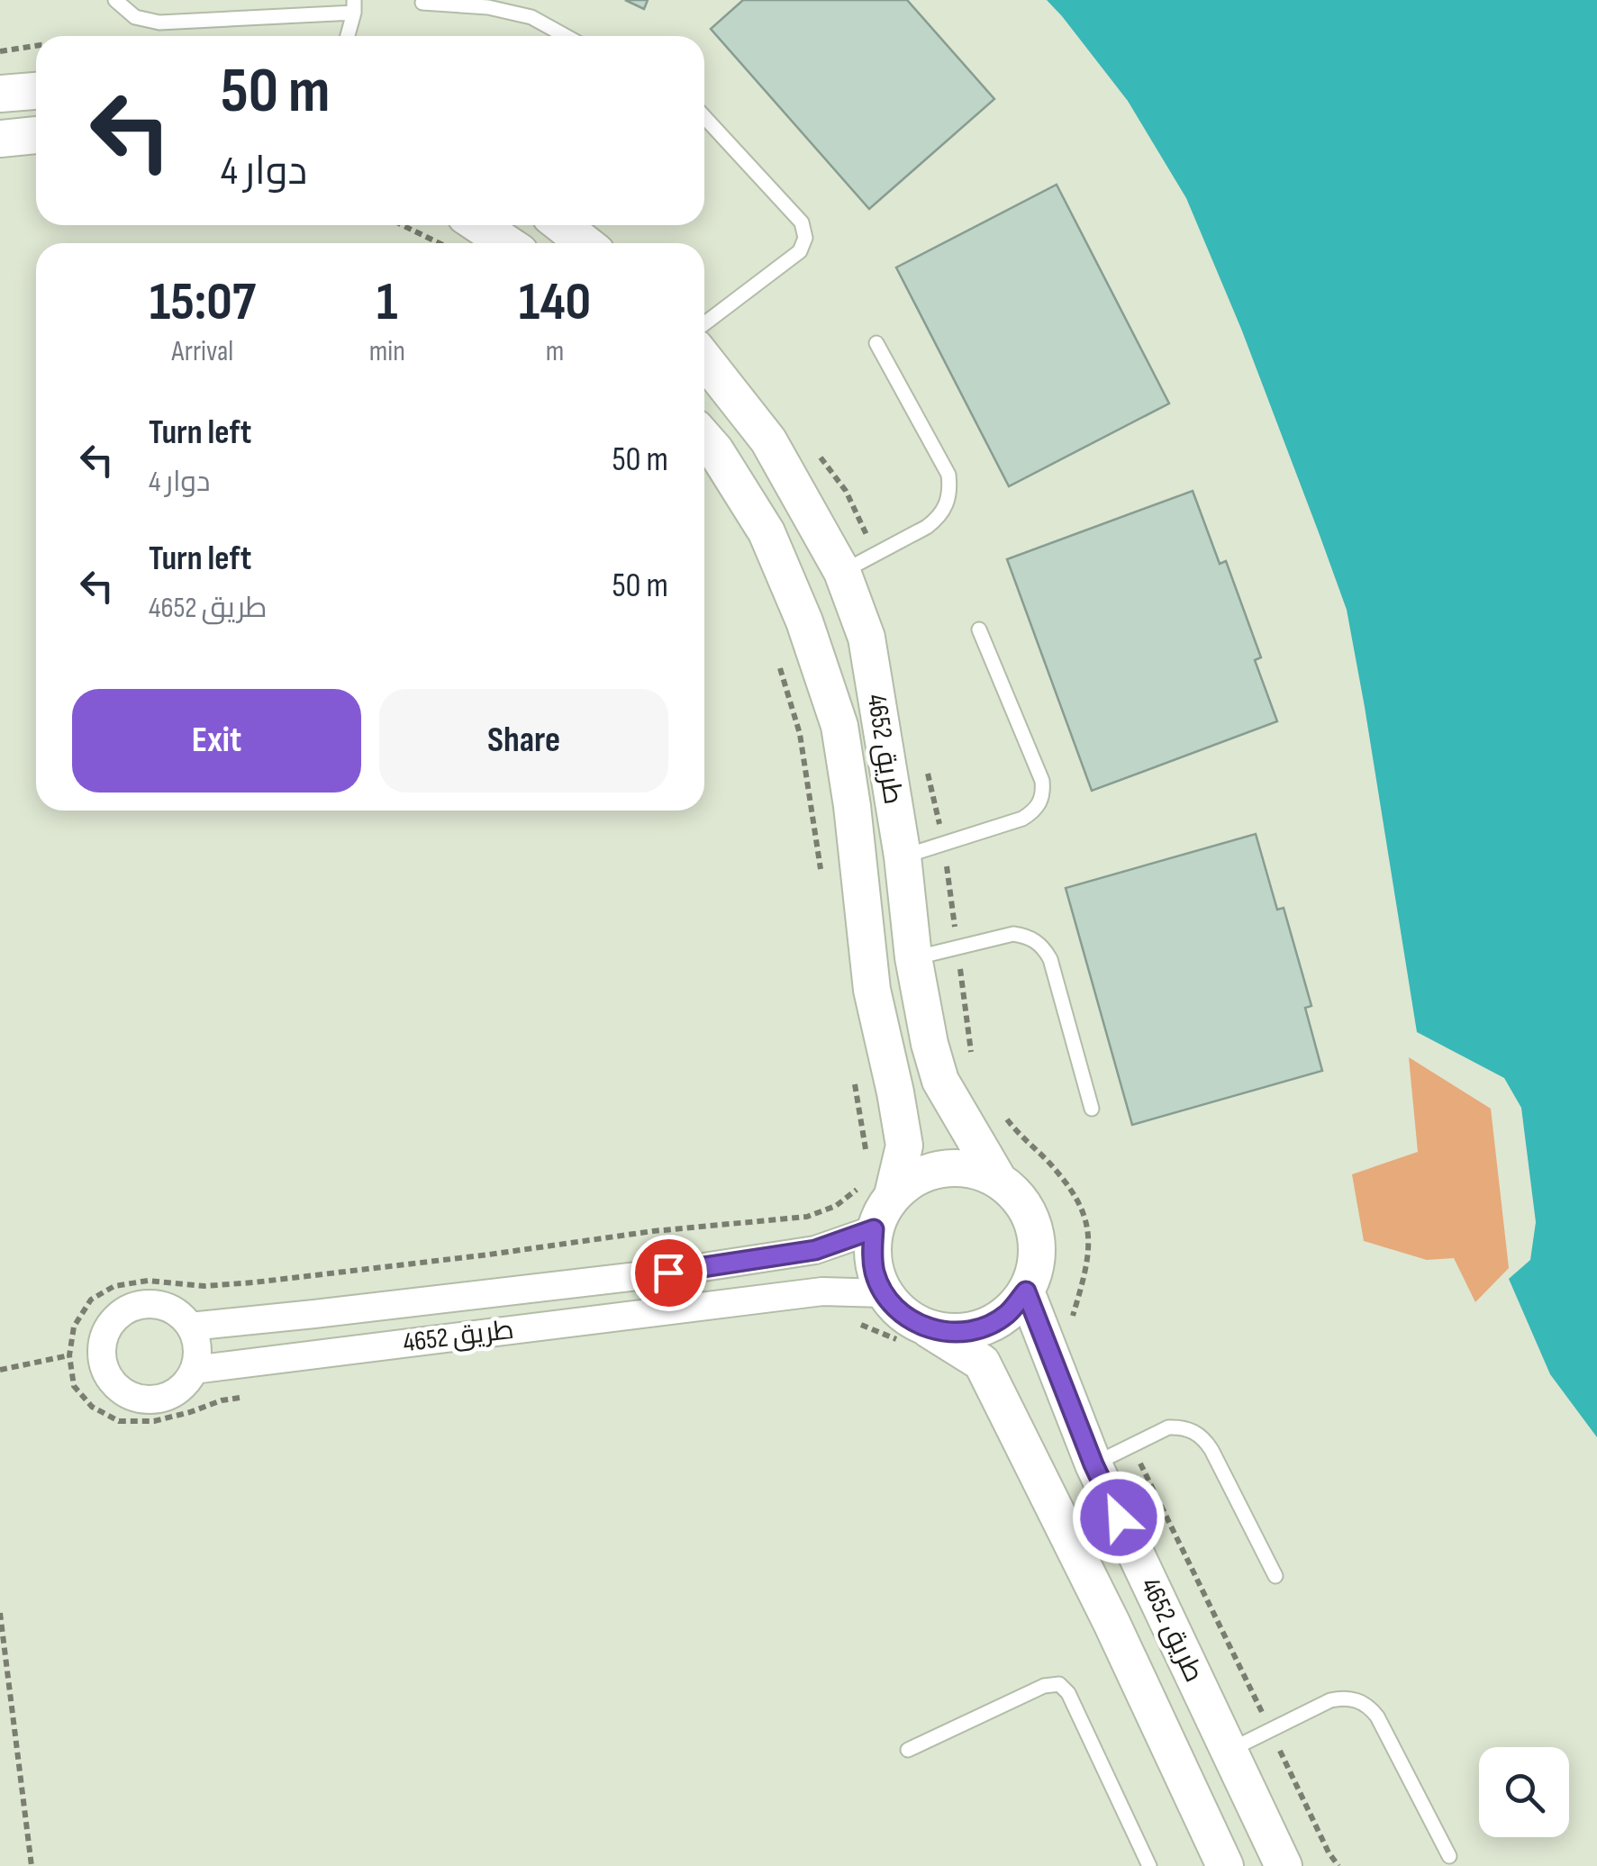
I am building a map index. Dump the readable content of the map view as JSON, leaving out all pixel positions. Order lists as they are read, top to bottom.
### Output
{
  "streets": {
    "street": ["طريق 4652"]
  },
  "page": {
    "turn": ["50 m", "دوار 4"],
    "eta": [
      "15:07",
      "Arrival",
      "1",
      "min",
      "140",
      "m"
    ],
    "list": [
      {
        "name": "Turn left",
        "note": "دوار 4",
        "value": "50 m"
      },
      {
        "name": "Turn left",
        "note": "طريق 4652",
        "value": "50 m"
      }
    ],
    "buttons": ["Exit", "Share"]
  }
}
